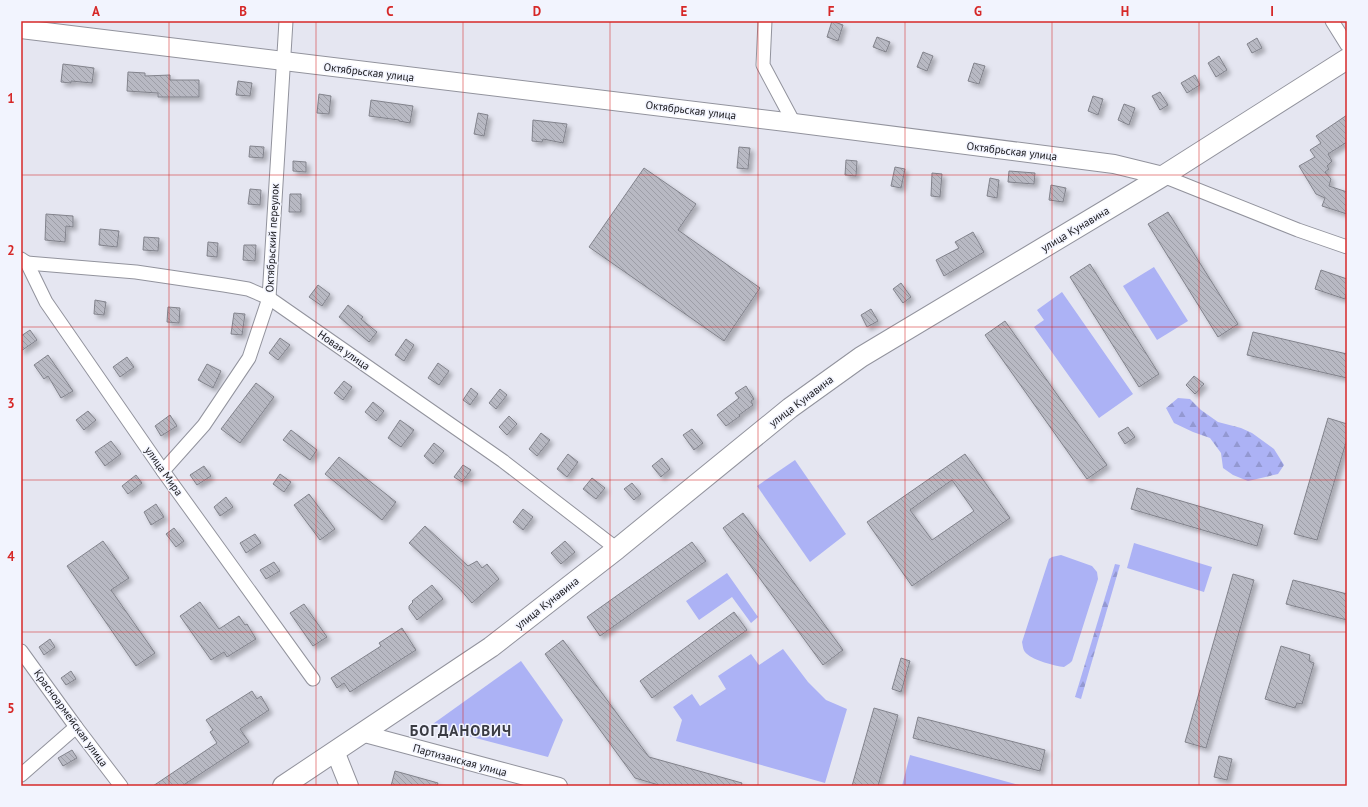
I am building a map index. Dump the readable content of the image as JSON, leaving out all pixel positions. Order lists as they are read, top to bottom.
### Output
{
  "streets": {
    "main road": ["Октябрьская улица", "улица Кунавина"],
    "street": [
      "Октябрьский переулок",
      "Новая улица",
      "улица Мира",
      "Красноармейская улица",
      "Партизанская улица"
    ]
  },
  "crossings": [
    ["Октябрьская улица", "улица Кунавина"],
    ["Октябрьская улица", "Октябрьский переулок"],
    ["улица Кунавина", "Новая улица"],
    ["улица Кунавина", "Партизанская улица"],
    ["Октябрьский переулок", "Новая улица"],
    ["Октябрьский переулок", "улица Мира"],
    ["Новая улица", "улица Мира"]
  ],
  "districts": ["БОГДАНОВИЧ"],
  "grid": {
    "columns": [
      "A",
      "B",
      "C",
      "D",
      "E",
      "F",
      "G",
      "H",
      "I"
    ],
    "rows": [
      "1",
      "2",
      "3",
      "4",
      "5"
    ]
  }
}
